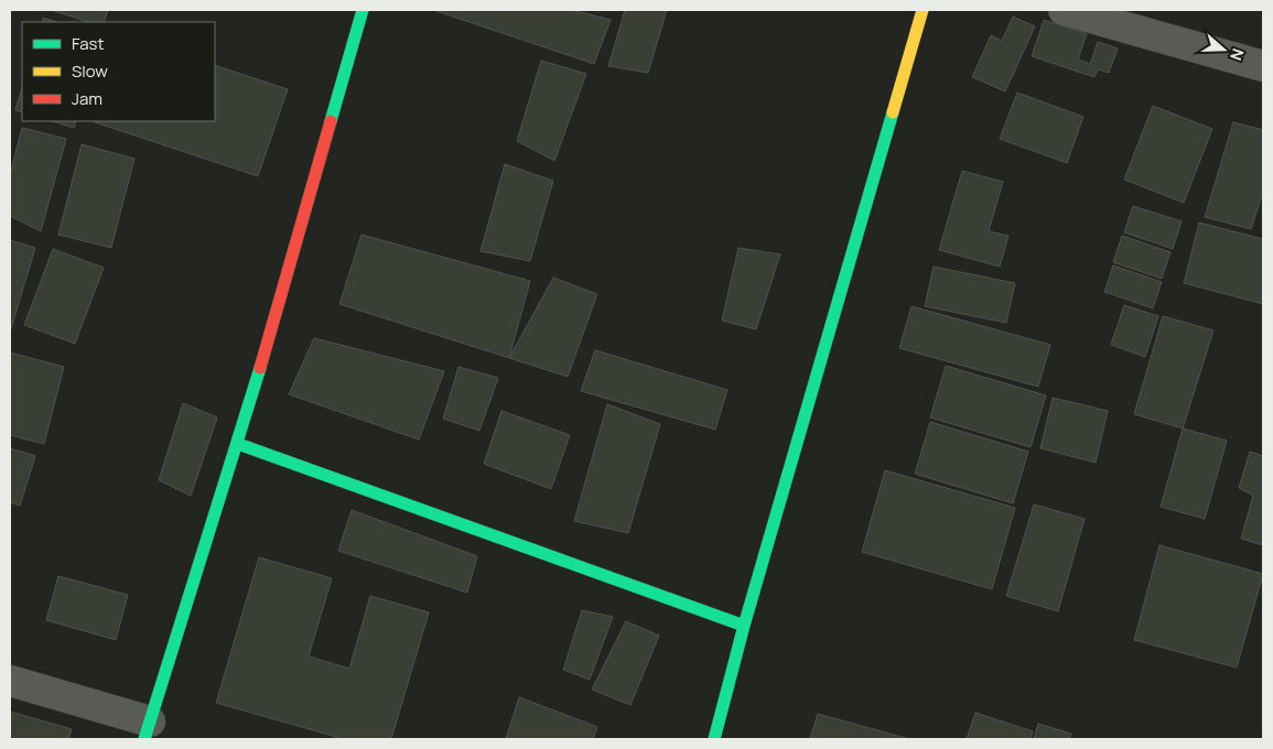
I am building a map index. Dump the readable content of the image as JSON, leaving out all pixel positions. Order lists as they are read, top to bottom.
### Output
{
  "legend": ["Fast", "Slow", "Jam"],
  "north": "right"
}
